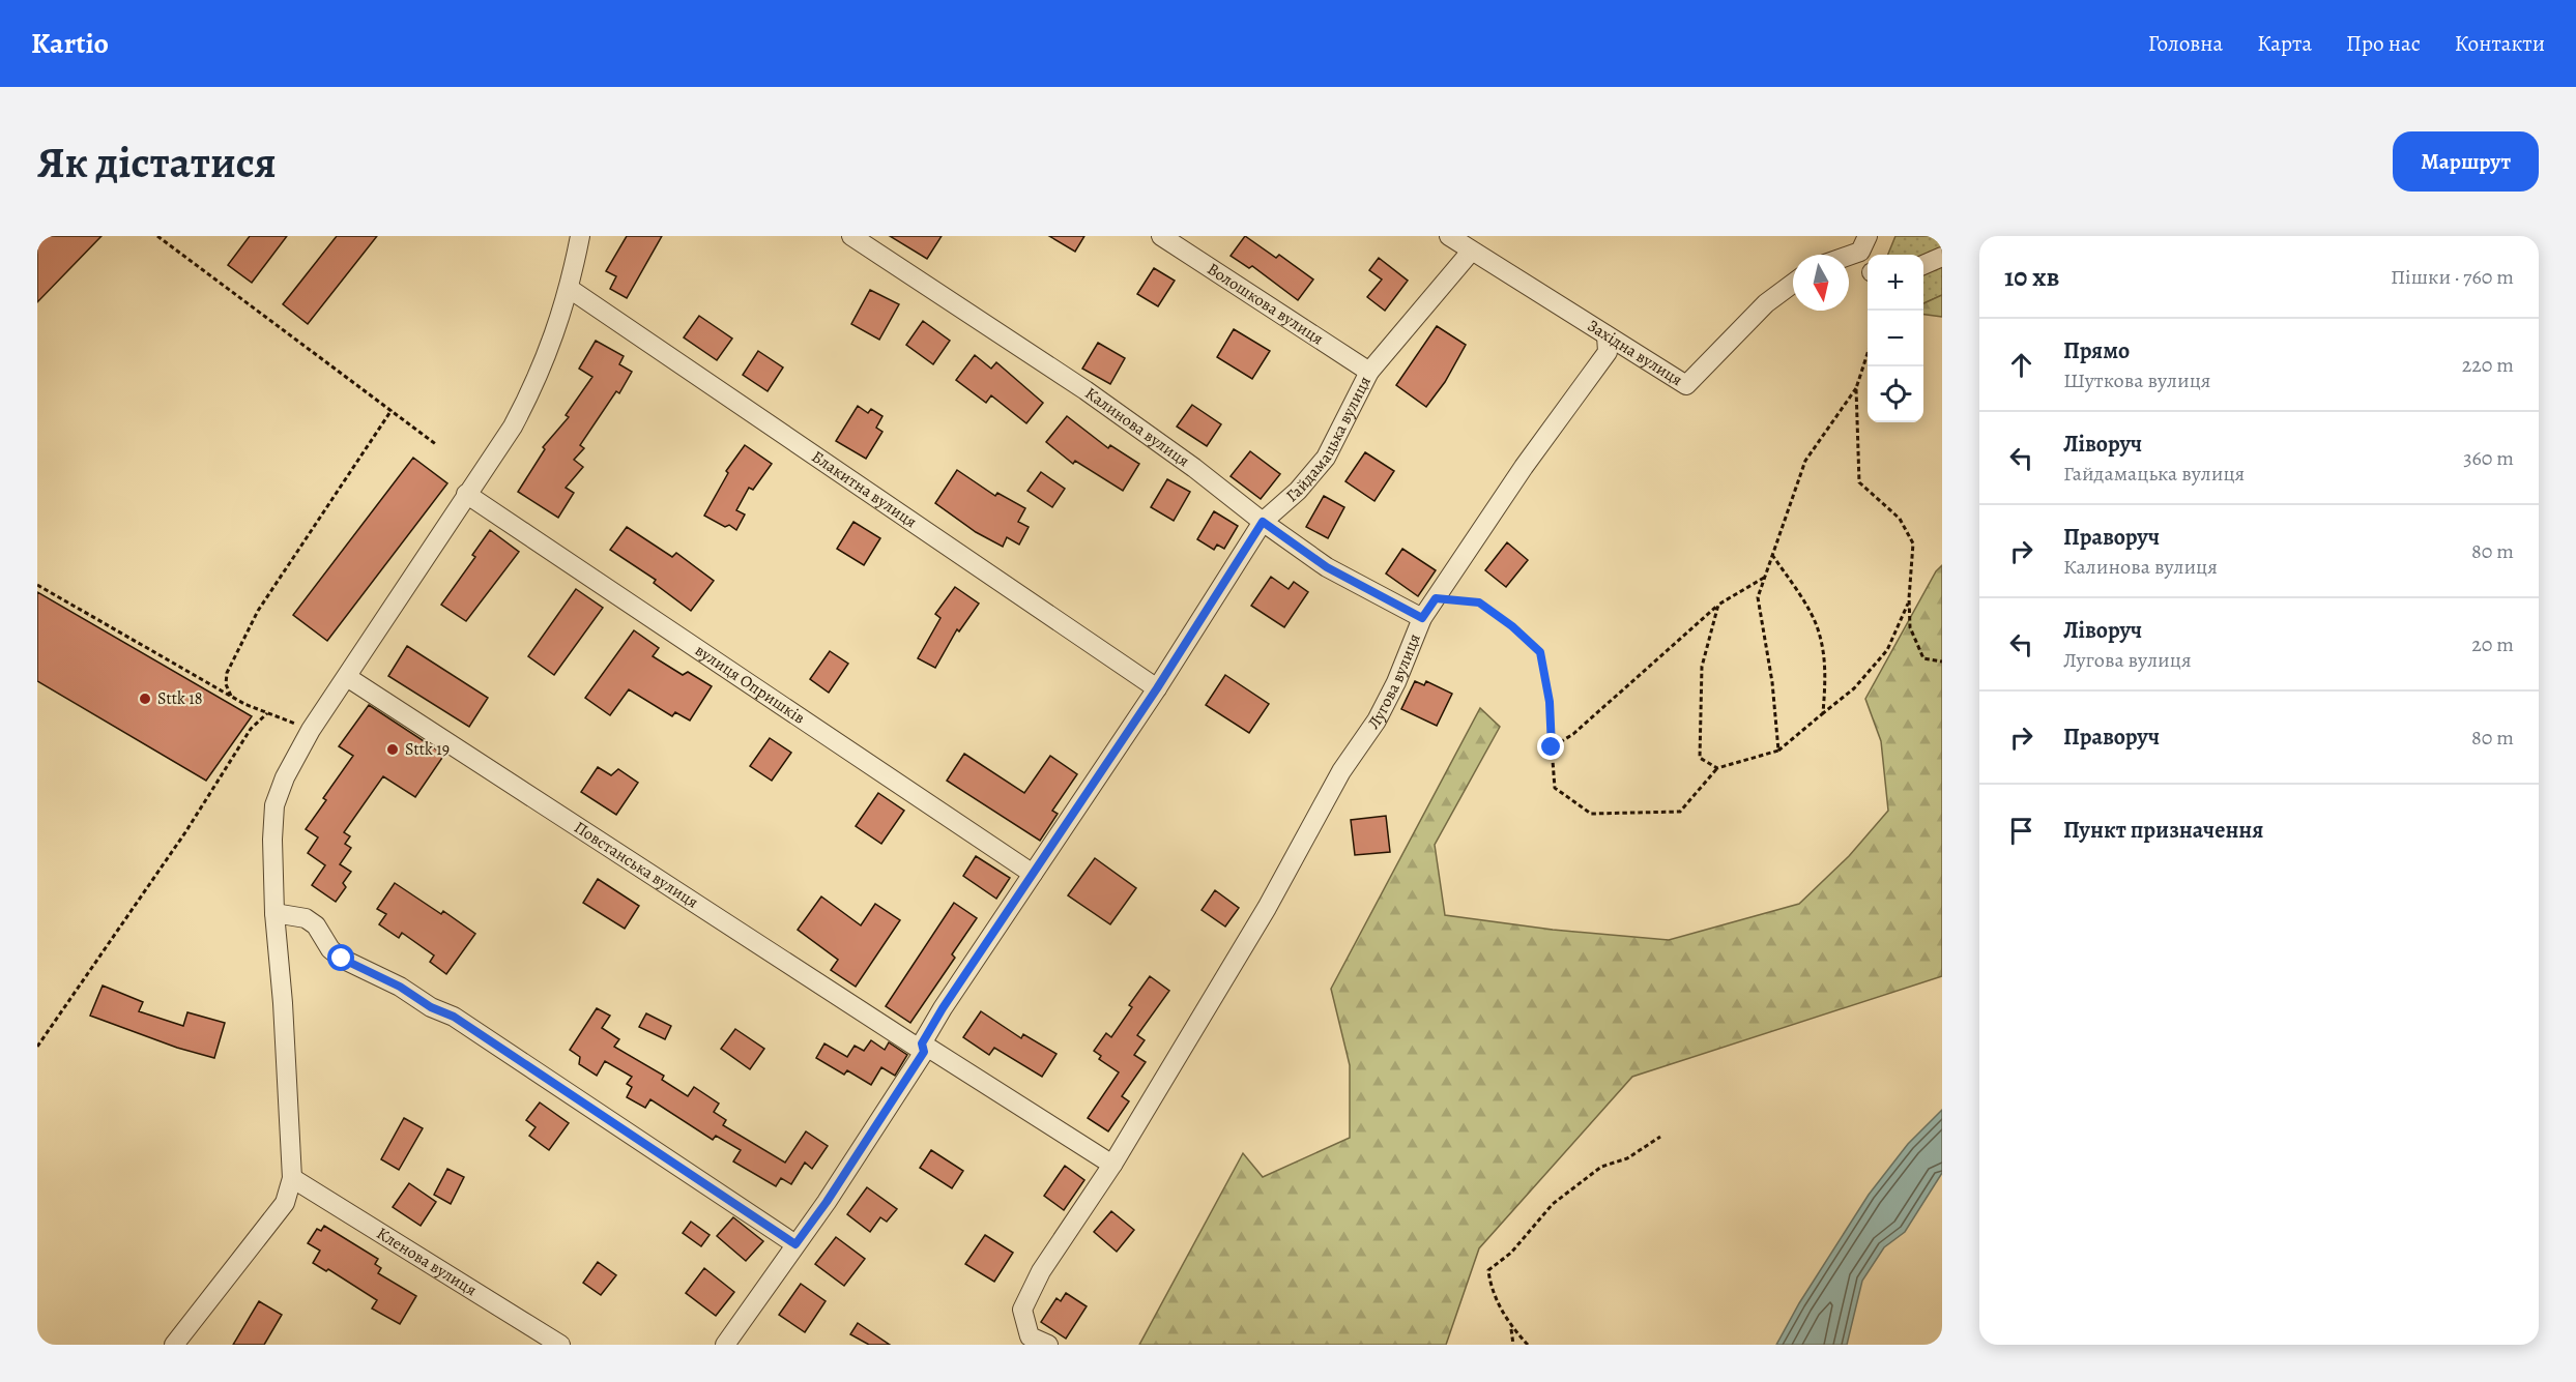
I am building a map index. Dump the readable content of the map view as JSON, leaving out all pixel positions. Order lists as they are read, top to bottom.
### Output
{
  "streets": {
    "street": [
      "Волошкова вулиця",
      "Західна вулиця",
      "Калинова вулиця",
      "Гайдамацька вулиця",
      "Блакитна вулиця",
      "Лугова вулиця",
      "вулиця Опришків",
      "Повстанська вулиця",
      "Кленова вулиця"
    ]
  },
  "crossings": [
    ["Волошкова вулиця", "Гайдамацька вулиця"],
    ["Західна вулиця", "Гайдамацька вулиця"],
    ["Західна вулиця", "Лугова вулиця"],
    ["Калинова вулиця", "Гайдамацька вулиця"],
    ["Калинова вулиця", "Лугова вулиця"],
    ["Гайдамацька вулиця", "Блакитна вулиця"],
    ["Гайдамацька вулиця", "вулиця Опришків"],
    ["Гайдамацька вулиця", "Повстанська вулиця"],
    ["Лугова вулиця", "Повстанська вулиця"]
  ],
  "places": ["Sttk 18", "Sttk 19"],
  "north": "bottom",
  "page": {
    "header": "Kartio",
    "nav": [
      "Головна",
      "Карта",
      "Про нас",
      "Контакти"
    ],
    "buttons": "Маршрут",
    "title": "Як дістатися",
    "heading": ["10 хв", "Пішки · 760 m"],
    "map_buttons": ["+", "−"],
    "list": [
      ["Прямо", "Шуткова вулиця", "220 m"],
      ["Ліворуч", "Гайдамацька вулиця", "360 m"],
      ["Праворуч", "Калинова вулиця", "80 m"],
      ["Ліворуч", "Лугова вулиця", "20 m"],
      ["Праворуч", "80 m"],
      "Пункт призначення"
    ]
  }
}
